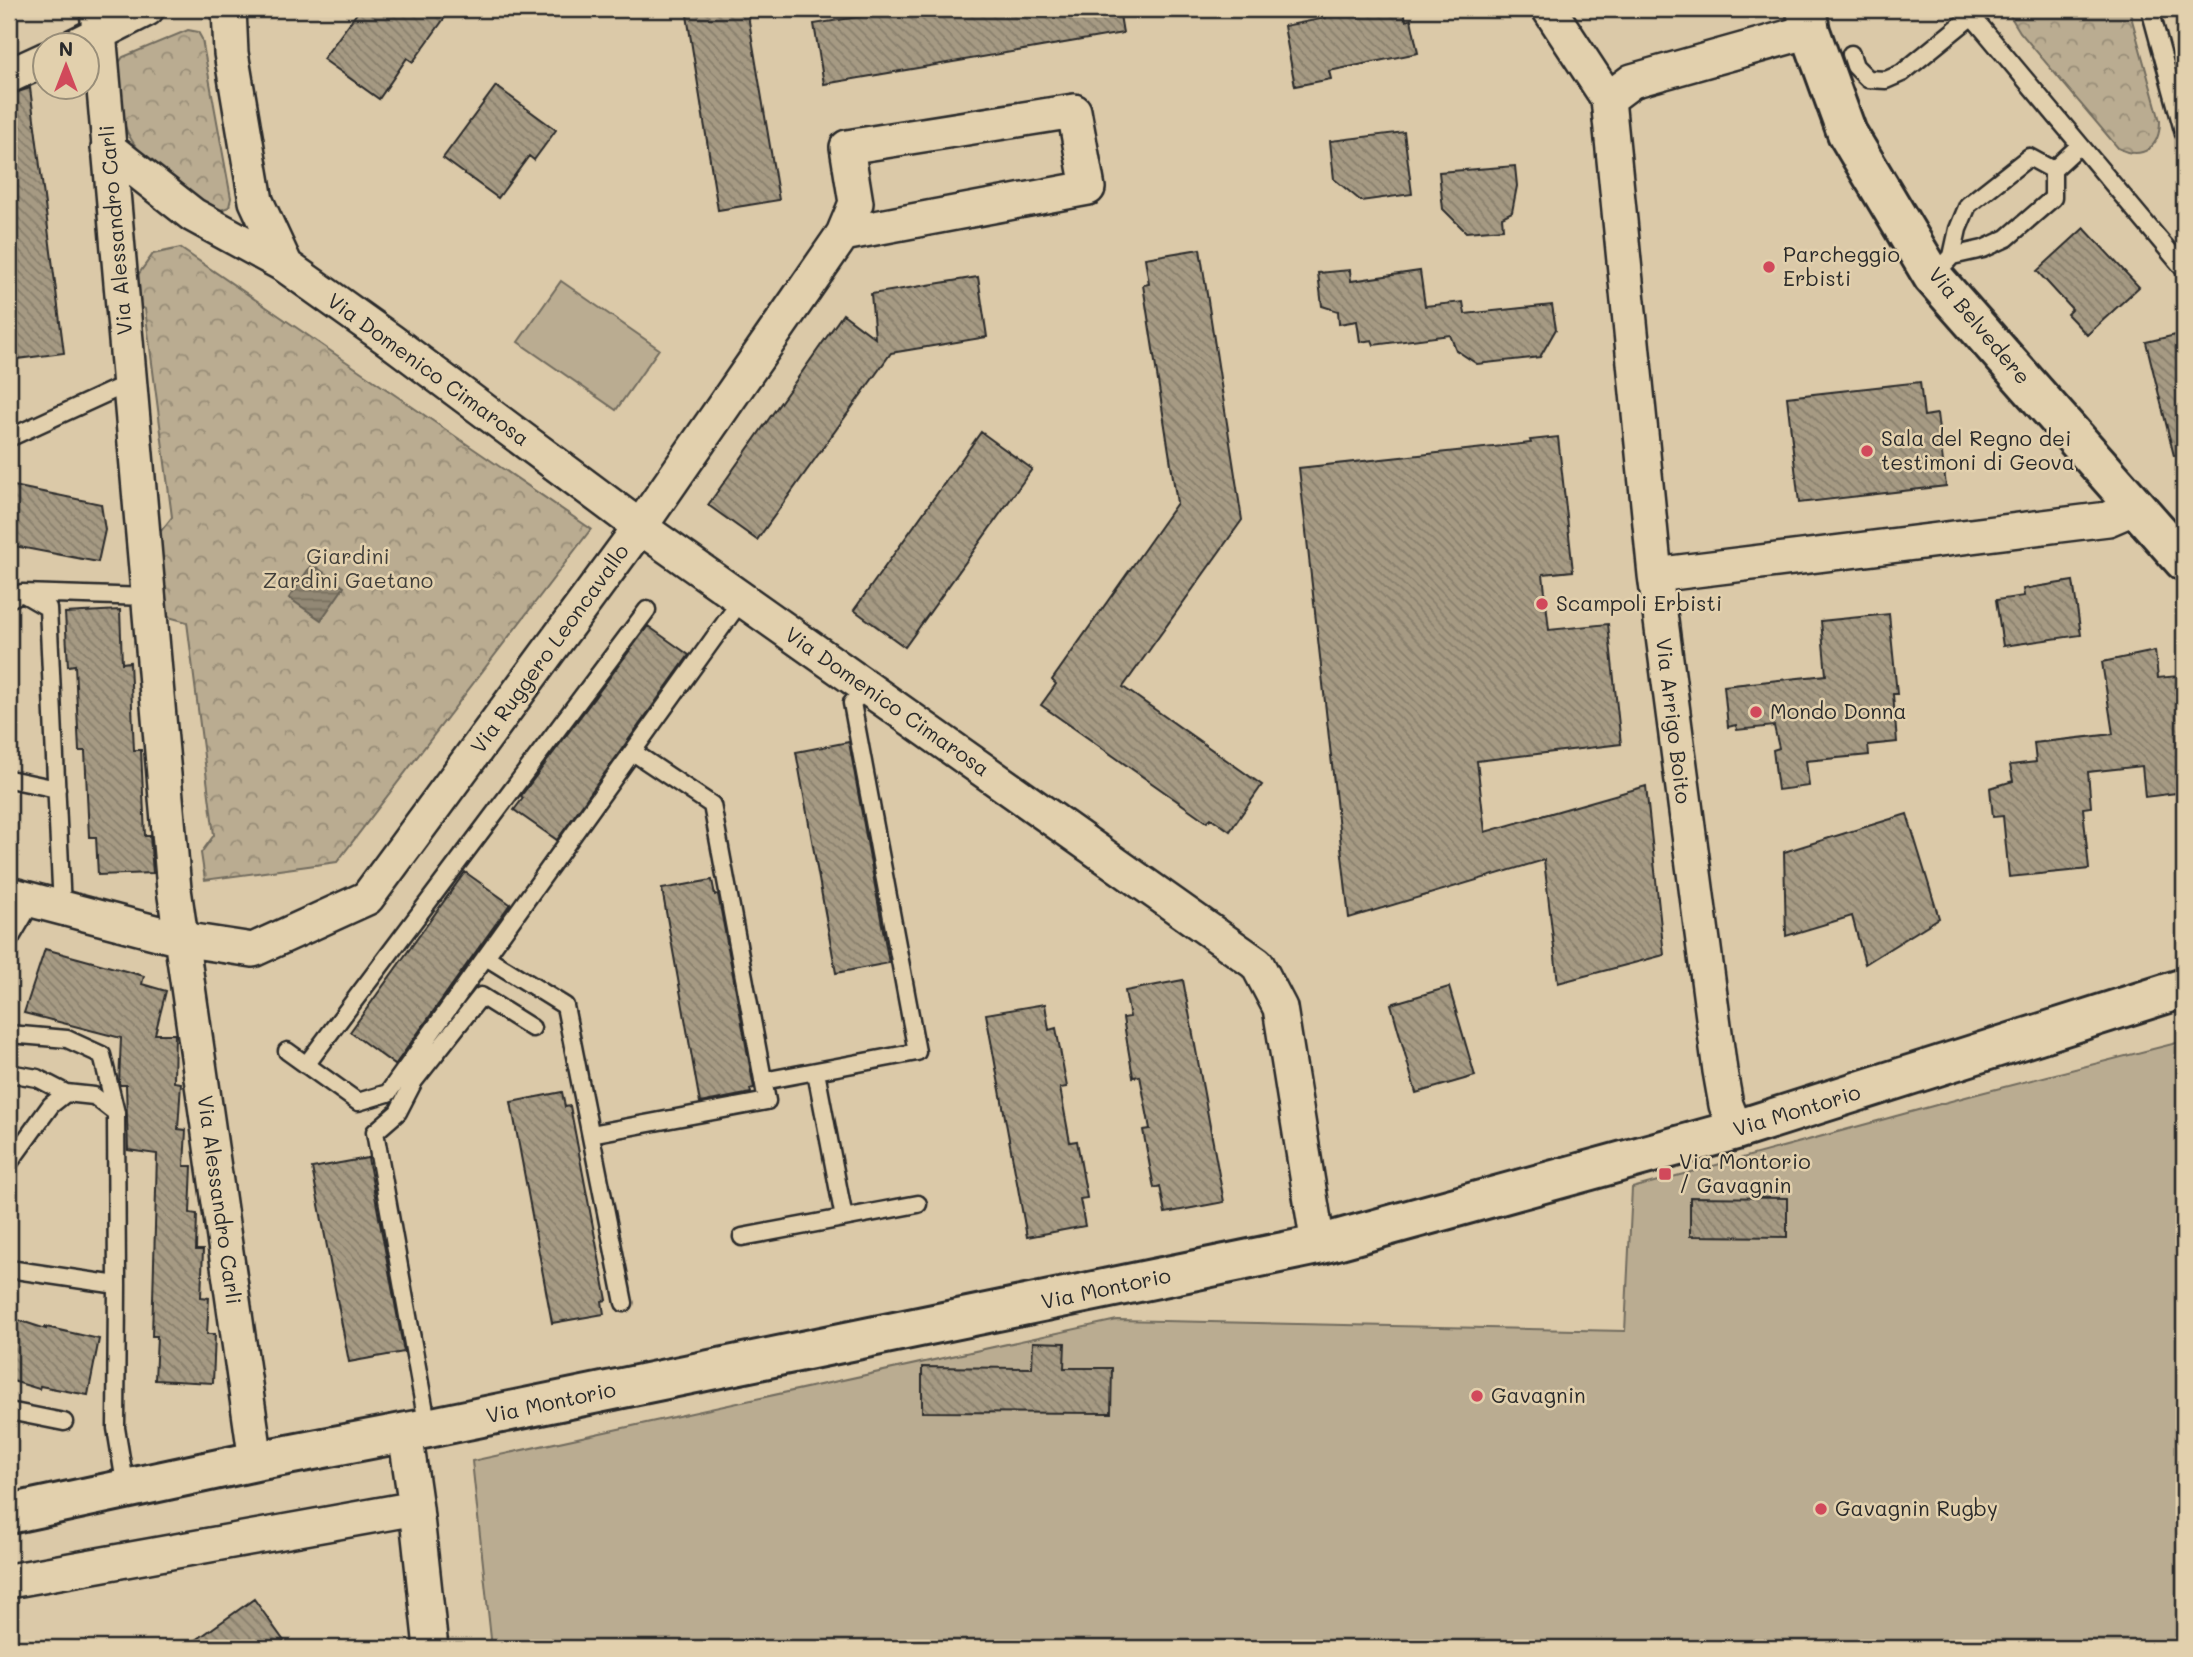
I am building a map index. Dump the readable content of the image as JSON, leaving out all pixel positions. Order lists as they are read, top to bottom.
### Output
{
  "streets": {
    "street": [
      "Via Alessandro Carli",
      "Via Belvedere",
      "Via Domenico Cimarosa",
      "Via Ruggero Leoncavallo",
      "Via Arrigo Boito",
      "Via Montorio"
    ]
  },
  "crossings": [
    ["Via Alessandro Carli", "Via Domenico Cimarosa"],
    ["Via Alessandro Carli", "Via Ruggero Leoncavallo"],
    ["Via Alessandro Carli", "Via Montorio"],
    ["Via Domenico Cimarosa", "Via Ruggero Leoncavallo"],
    ["Via Domenico Cimarosa", "Via Montorio"],
    ["Via Arrigo Boito", "Via Montorio"]
  ],
  "parks": ["Giardini Zardini Gaetano"],
  "places": {
    "other": [
      "Parcheggio Erbisti",
      "Sala del Regno dei testimoni di Geova",
      "Scampoli Erbisti",
      "Mondo Donna",
      "Gavagnin",
      "Gavagnin Rugby"
    ],
    "transit": ["Via Montorio / Gavagnin"]
  },
  "north": "top"
}
